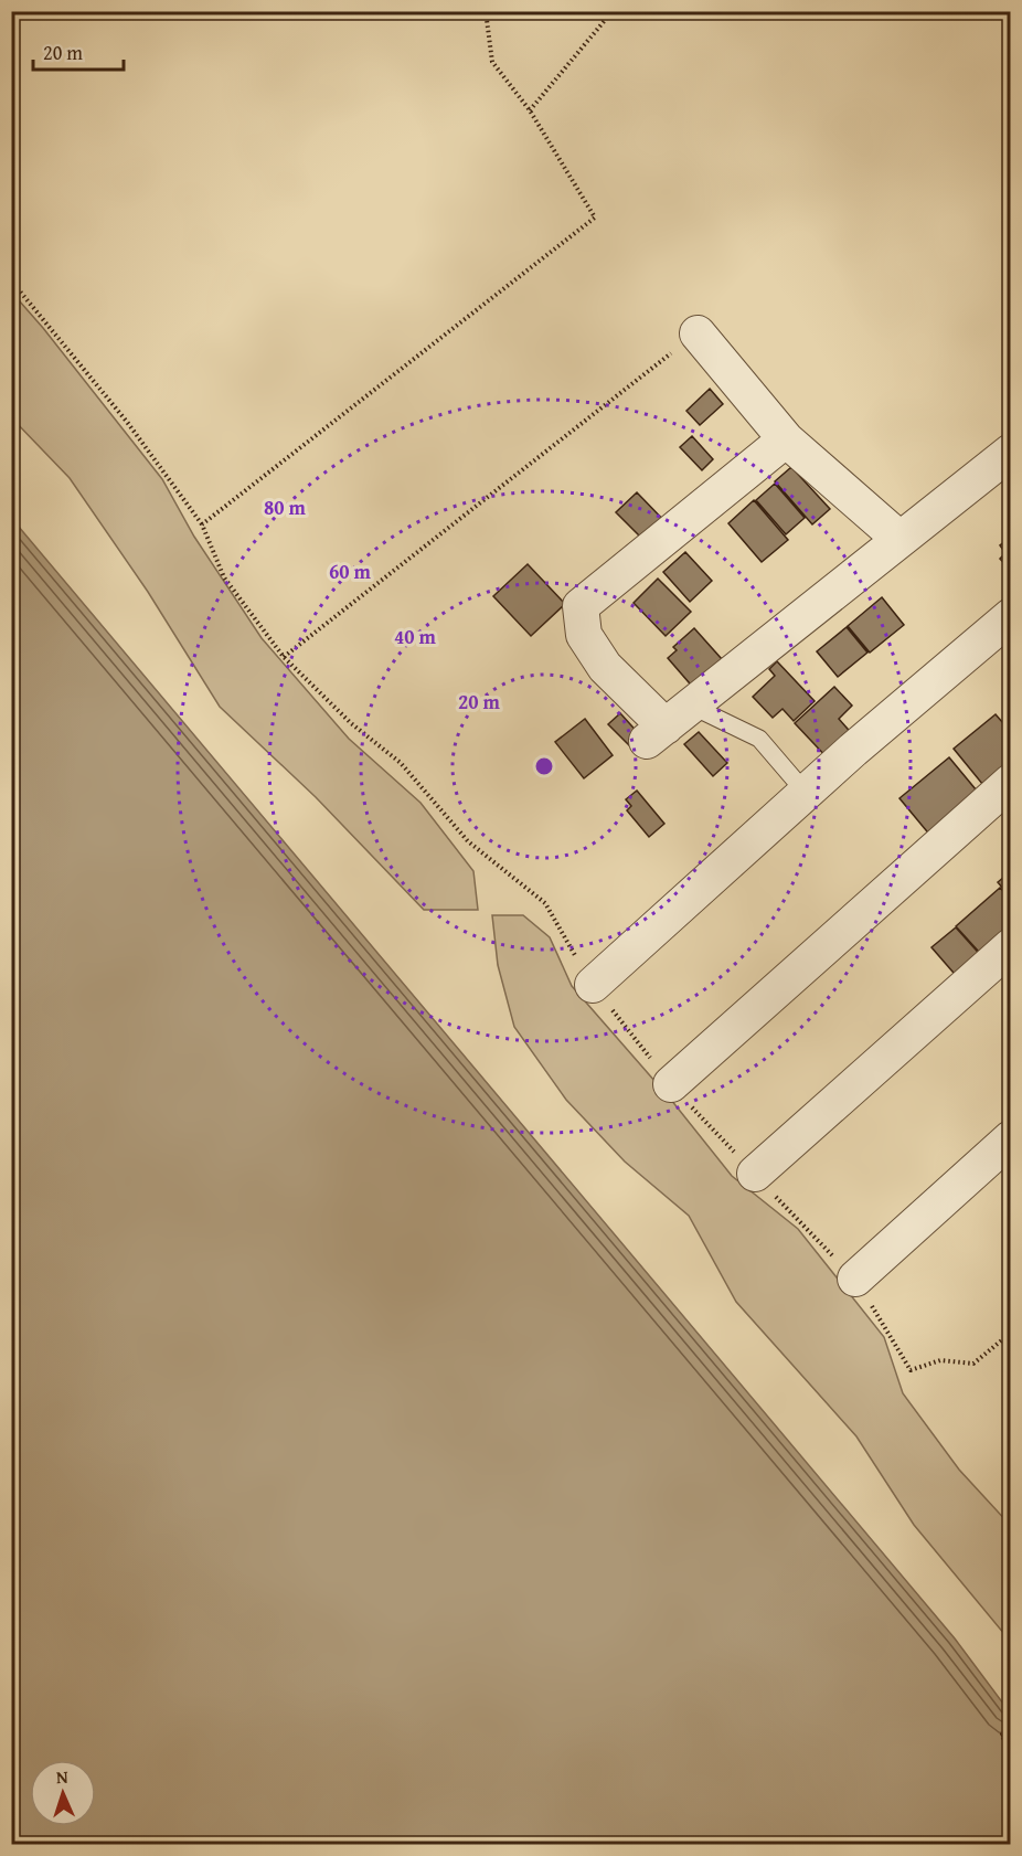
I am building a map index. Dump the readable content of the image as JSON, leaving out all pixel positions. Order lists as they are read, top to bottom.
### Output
{
  "scale_bar": "20 m",
  "north": "top",
  "rings": [
    "80 m",
    "60 m",
    "40 m",
    "20 m"
  ]
}
